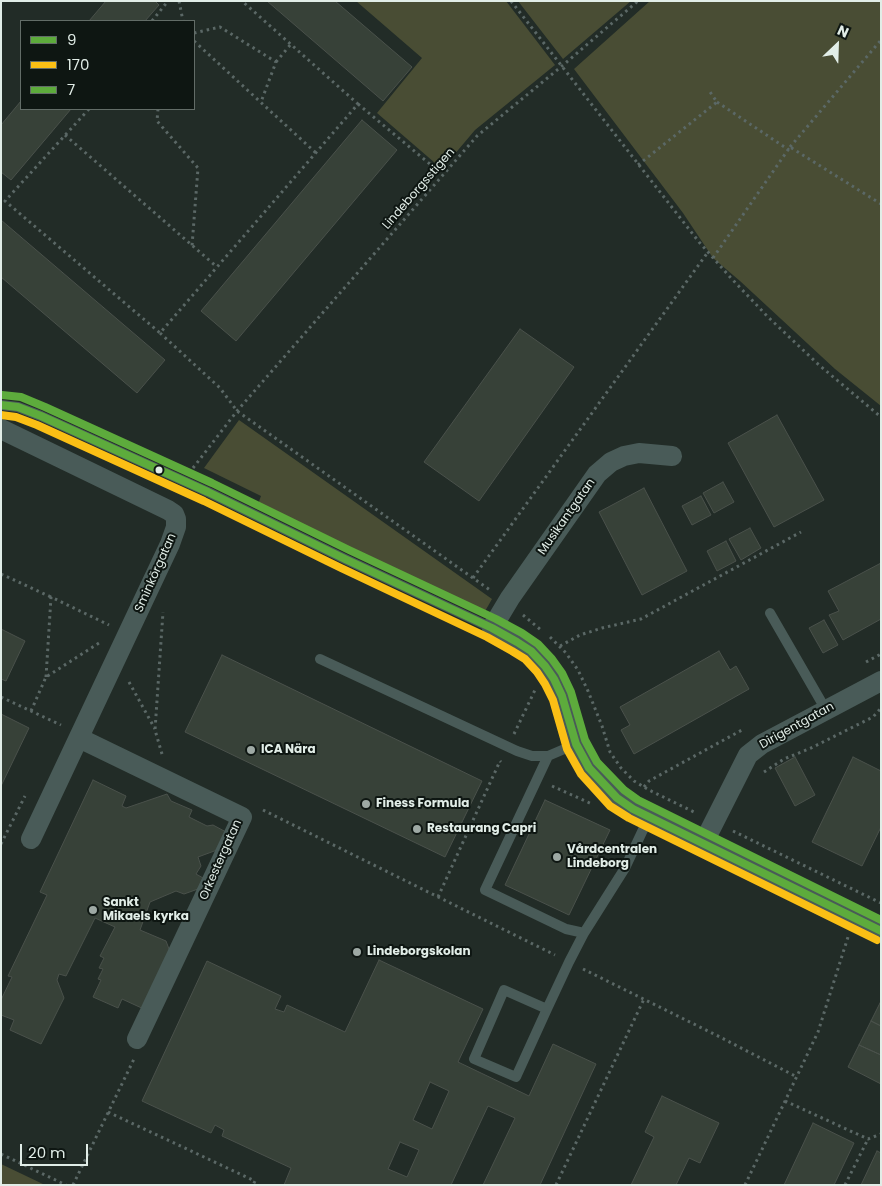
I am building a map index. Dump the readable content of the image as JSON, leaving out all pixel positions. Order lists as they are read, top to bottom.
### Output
{
  "streets": {
    "street": [
      "Musikantgatan",
      "Sminkörgatan",
      "Dirigentgatan",
      "Orkestergatan"
    ],
    "path": ["Lindeborgsstigen"]
  },
  "crossings": [
    ["Sminkörgatan", "Orkestergatan"]
  ],
  "places": [
    "ICA Nära",
    "Finess Formula",
    "Restaurang Capri",
    "Vårdcentralen Lindeborg",
    "Sankt Mikaels kyrka",
    "Lindeborgskolan"
  ],
  "lines": ["transit line 7", "transit line 9", "transit line 170"],
  "legend": ["9", "170", "7"],
  "scale_bar": "20 m",
  "north": "top right"
}
